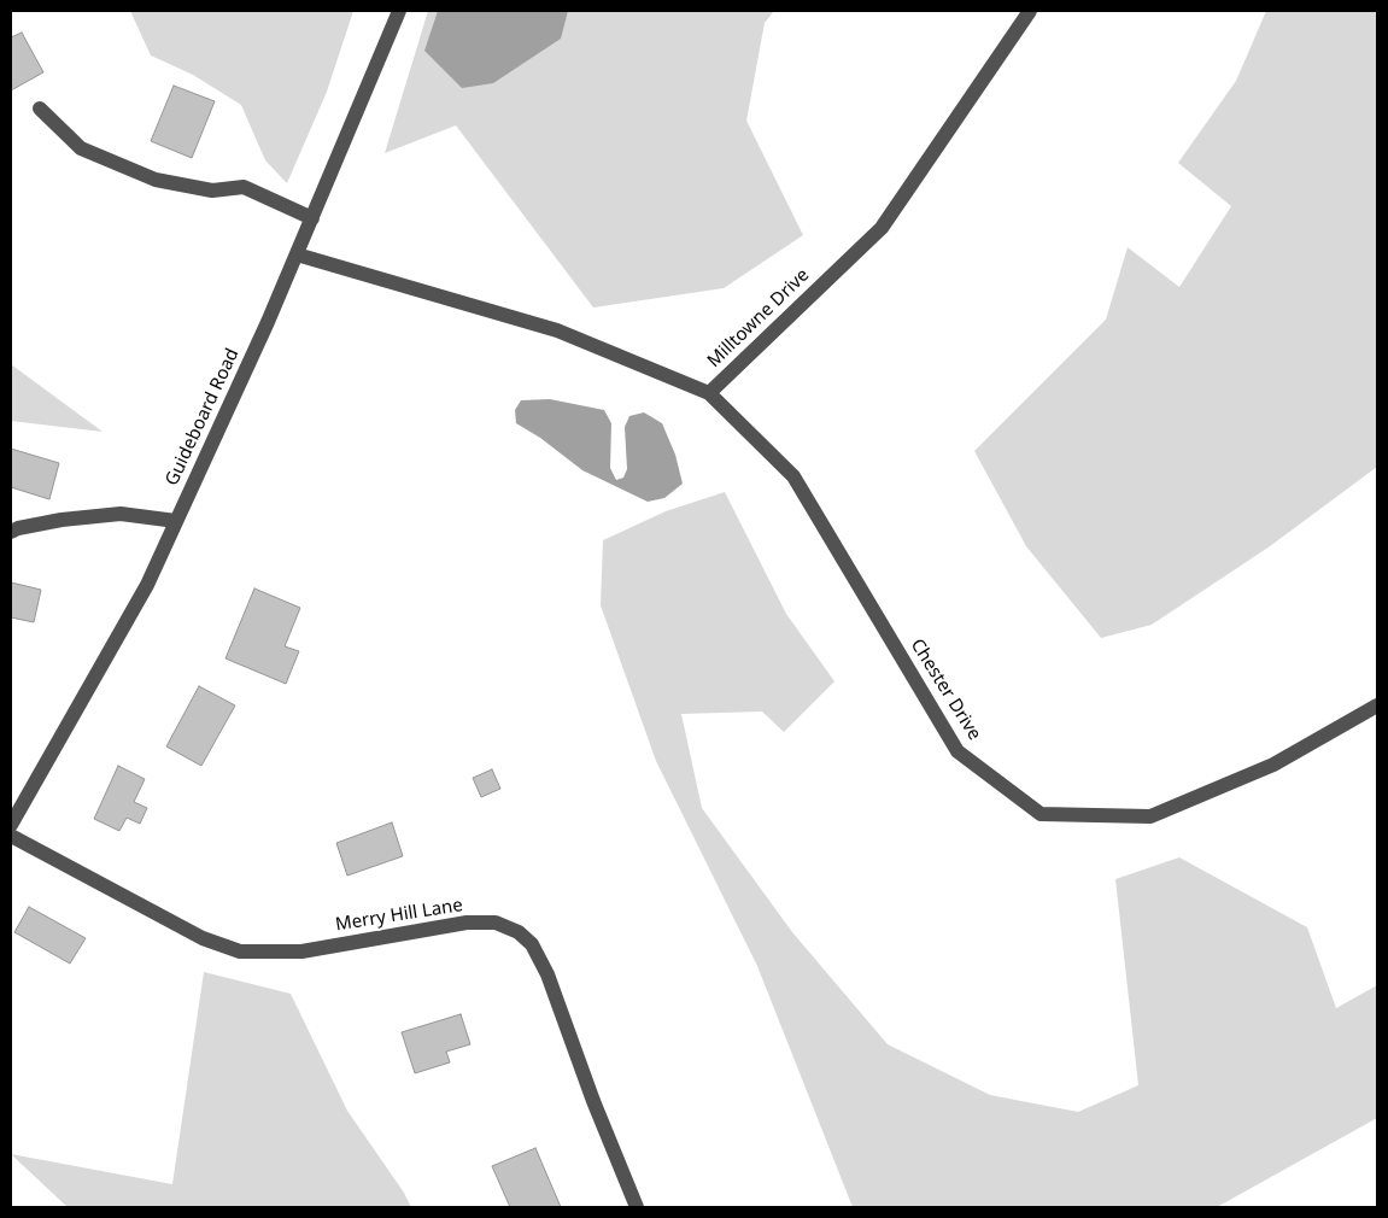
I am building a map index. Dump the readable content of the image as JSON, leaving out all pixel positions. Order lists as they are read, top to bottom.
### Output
{
  "streets": {
    "street": [
      "Milltowne Drive",
      "Guideboard Road",
      "Chester Drive",
      "Merry Hill Lane"
    ]
  },
  "crossings": [
    ["Milltowne Drive", "Guideboard Road"],
    ["Milltowne Drive", "Chester Drive"]
  ]
}
